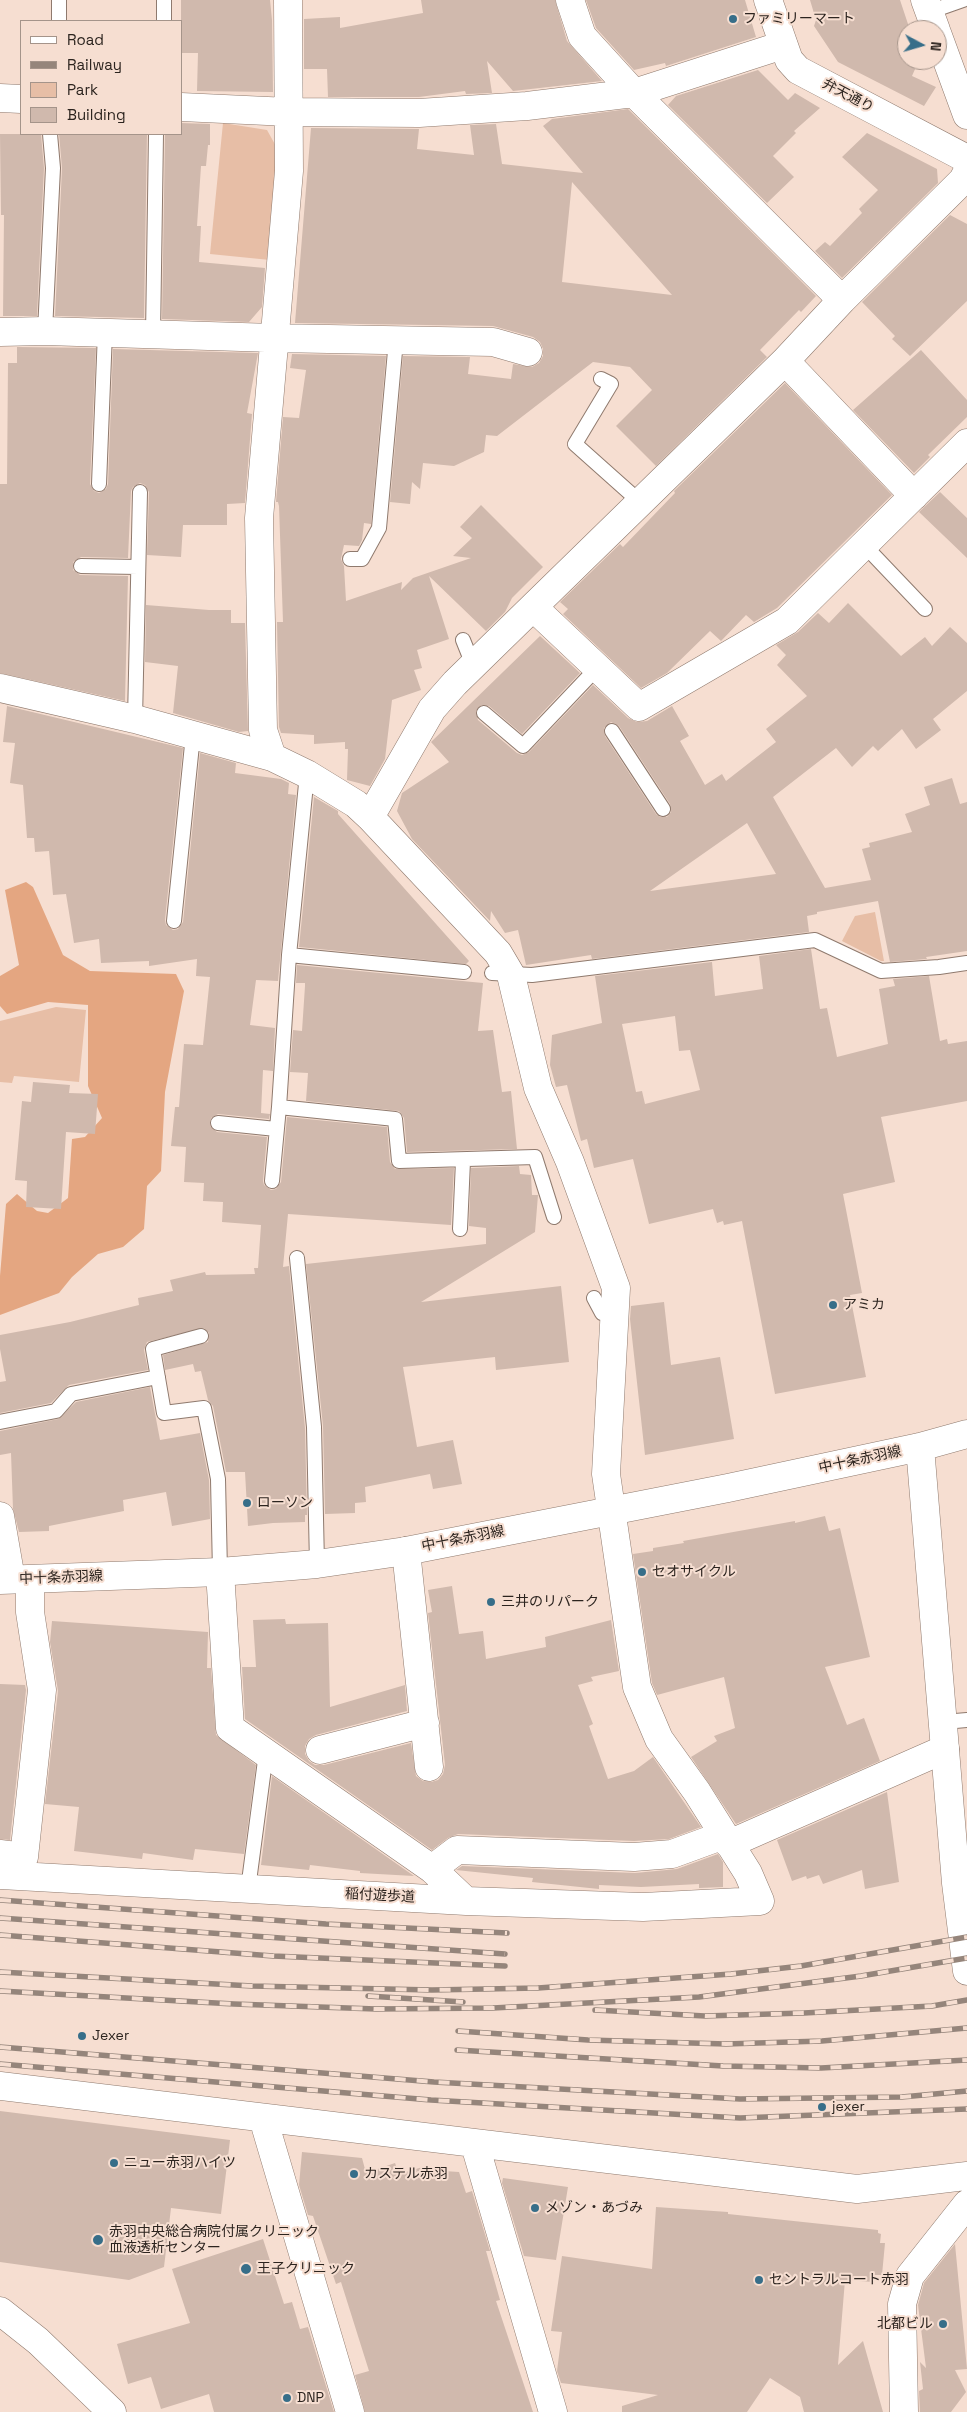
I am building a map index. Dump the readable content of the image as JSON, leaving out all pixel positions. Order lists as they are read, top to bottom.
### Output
{
  "streets": {
    "street": ["弁天通り", "中十条赤羽線", "稲付遊歩道"]
  },
  "places": [
    "ファミリーマート",
    "アミカ",
    "ローソン",
    "セオサイクル",
    "三井のリパーク",
    "Jexer",
    "jexer",
    "ニュー赤羽ハイツ",
    "カステル赤羽",
    "メゾン・あづみ",
    "赤羽中央総合病院付属クリニック 血液透析センター",
    "王子クリニック",
    "セントラルコート赤羽",
    "北都ビル",
    "DNP"
  ],
  "legend": [
    "Road",
    "Railway",
    "Park",
    "Building"
  ],
  "north": "right"
}
